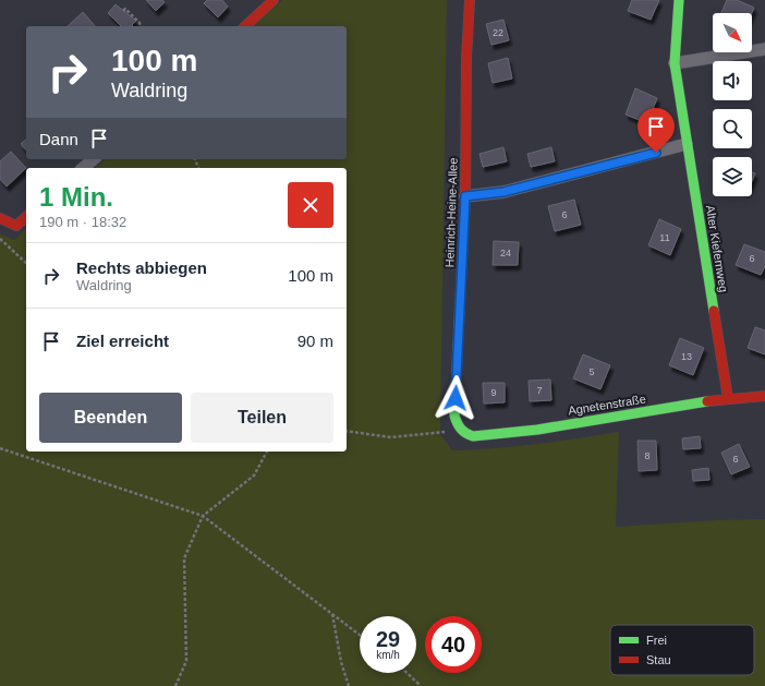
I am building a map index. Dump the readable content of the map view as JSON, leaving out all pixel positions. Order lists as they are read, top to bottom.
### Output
{
  "streets": {
    "street": ["Heinrich-Heine-Allee", "Alter Kiefernweg", "Agnetenstraße"]
  },
  "crossings": [
    ["Heinrich-Heine-Allee", "Agnetenstraße"],
    ["Alter Kiefernweg", "Agnetenstraße"]
  ],
  "house_numbers": [
    "22",
    "6",
    "11",
    "24",
    "6",
    "13",
    "5",
    "7",
    "9",
    "8",
    "6"
  ],
  "legend": ["Frei", "Stau"],
  "north": "bottom right",
  "page": {
    "turn": ["100 m", "Waldring"],
    "then": "Dann",
    "heading": ["1 Min.", "190 m · 18:32"],
    "list": [
      {
        "name": "Rechts abbiegen",
        "note": "Waldring",
        "value": "100 m"
      },
      {
        "name": "Ziel erreicht",
        "value": "90 m"
      }
    ],
    "buttons": ["Beenden", "Teilen"],
    "speed": "29 km/h",
    "limit": "40"
  }
}
